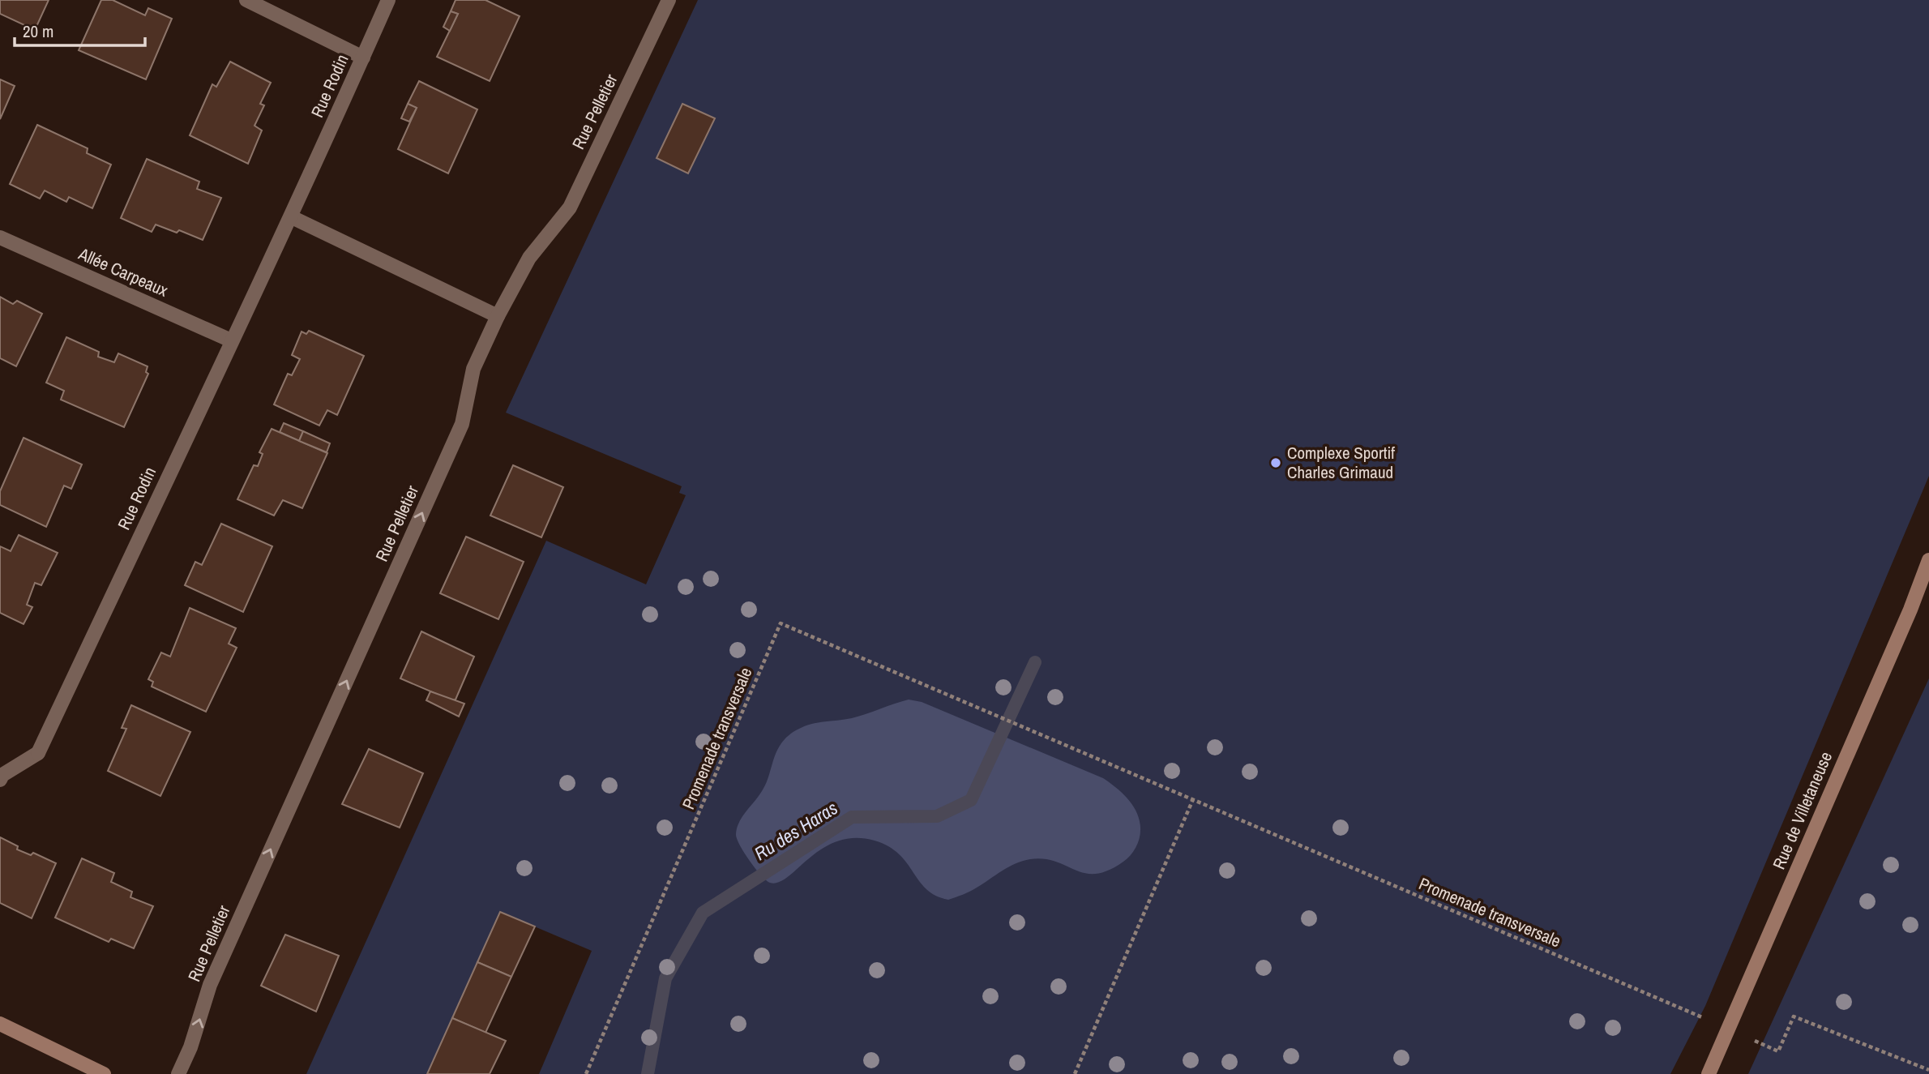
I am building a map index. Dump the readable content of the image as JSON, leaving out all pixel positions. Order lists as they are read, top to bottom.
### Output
{
  "streets": {
    "street": [
      "Rue Rodin",
      "Rue Pelletier",
      "Allée Carpeaux",
      "Rue de Villetaneuse"
    ],
    "path": ["Promenade transversale"]
  },
  "crossings": [
    ["Rue Rodin", "Allée Carpeaux"],
    ["Promenade transversale", "Rue de Villetaneuse"]
  ],
  "one_way": ["Rue Pelletier"],
  "water": ["Ru des Haras"],
  "places": ["Complexe Sportif Charles Grimaud"],
  "scale_bar": "20 m"
}
